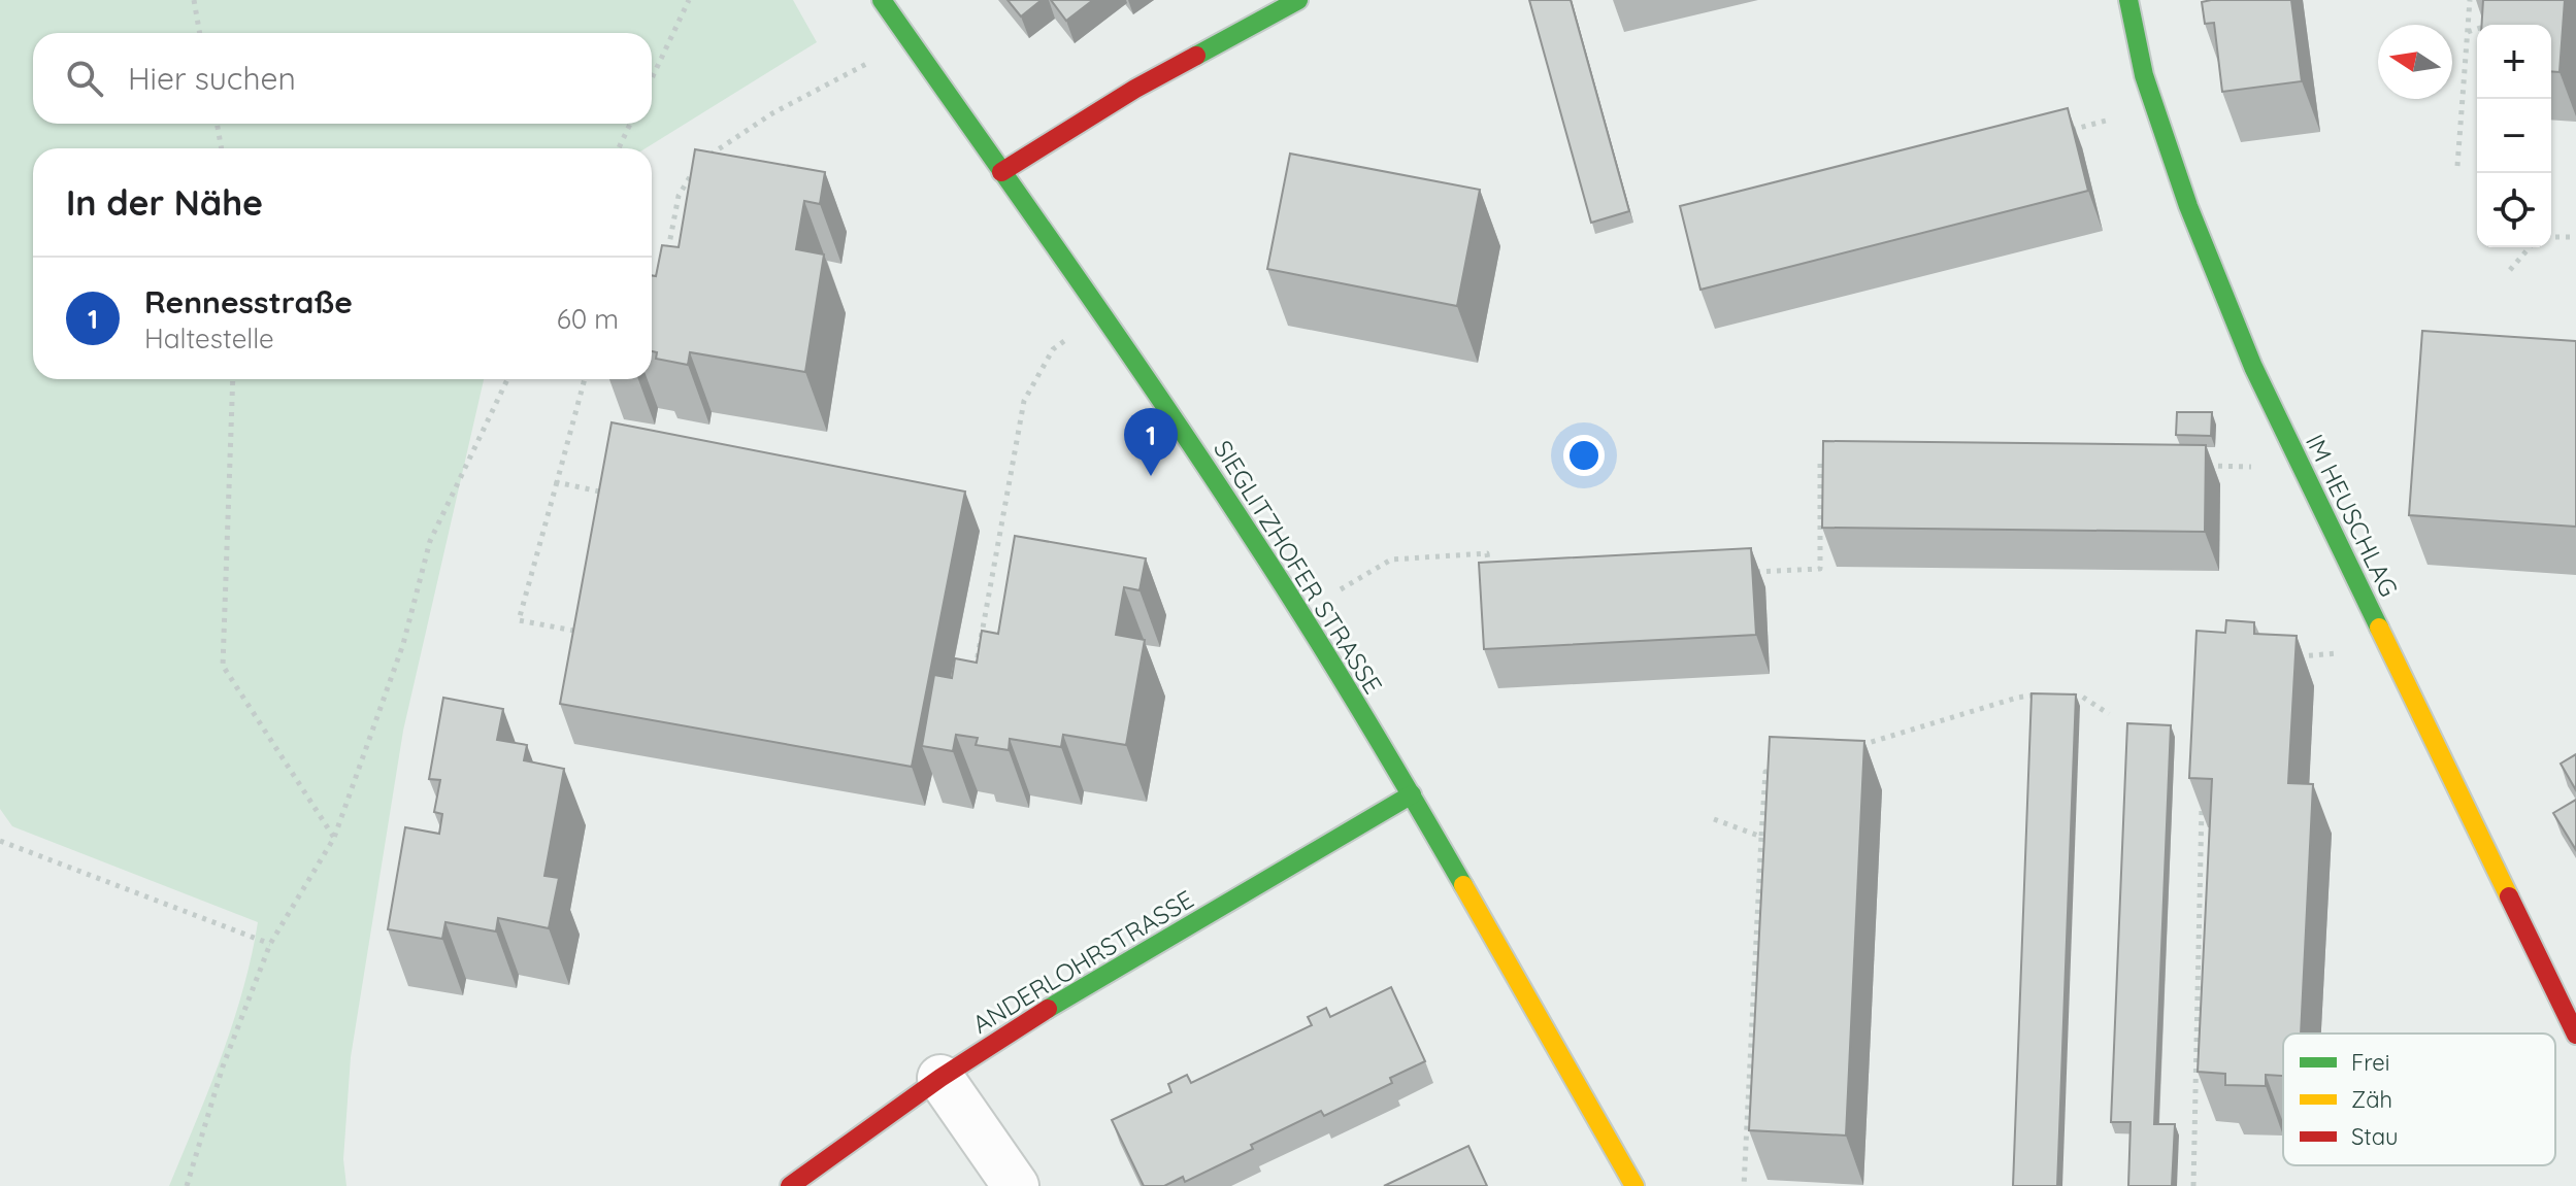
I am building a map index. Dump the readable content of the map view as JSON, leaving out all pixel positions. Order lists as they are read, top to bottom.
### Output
{
  "streets": {
    "street": ["IM HEUSCHLAG", "SIEGLITZHOFER STRASSE", "ANDERLOHRSTRASSE"]
  },
  "crossings": [
    ["SIEGLITZHOFER STRASSE", "ANDERLOHRSTRASSE"]
  ],
  "legend": ["Frei", "Zäh", "Stau"],
  "north": "left",
  "page": {
    "map_buttons": ["+", "−"],
    "search": "Hier suchen",
    "heading": "In der Nähe",
    "list": [
      {
        "mark": "1",
        "name": "Rennesstraße",
        "note": "Haltestelle",
        "value": "60 m"
      }
    ],
    "pins": "1"
  }
}
